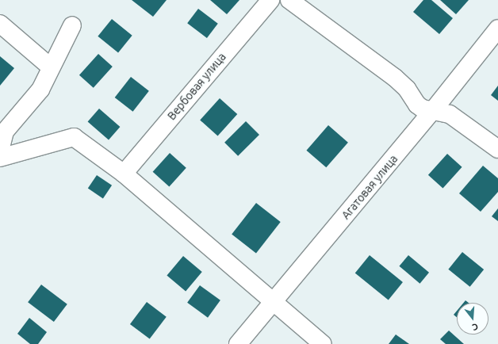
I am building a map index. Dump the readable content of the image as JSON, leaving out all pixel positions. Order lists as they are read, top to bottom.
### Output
{
  "streets": {
    "street": ["Вербовая улица", "Агатовая улица"]
  },
  "north": "bottom"
}
